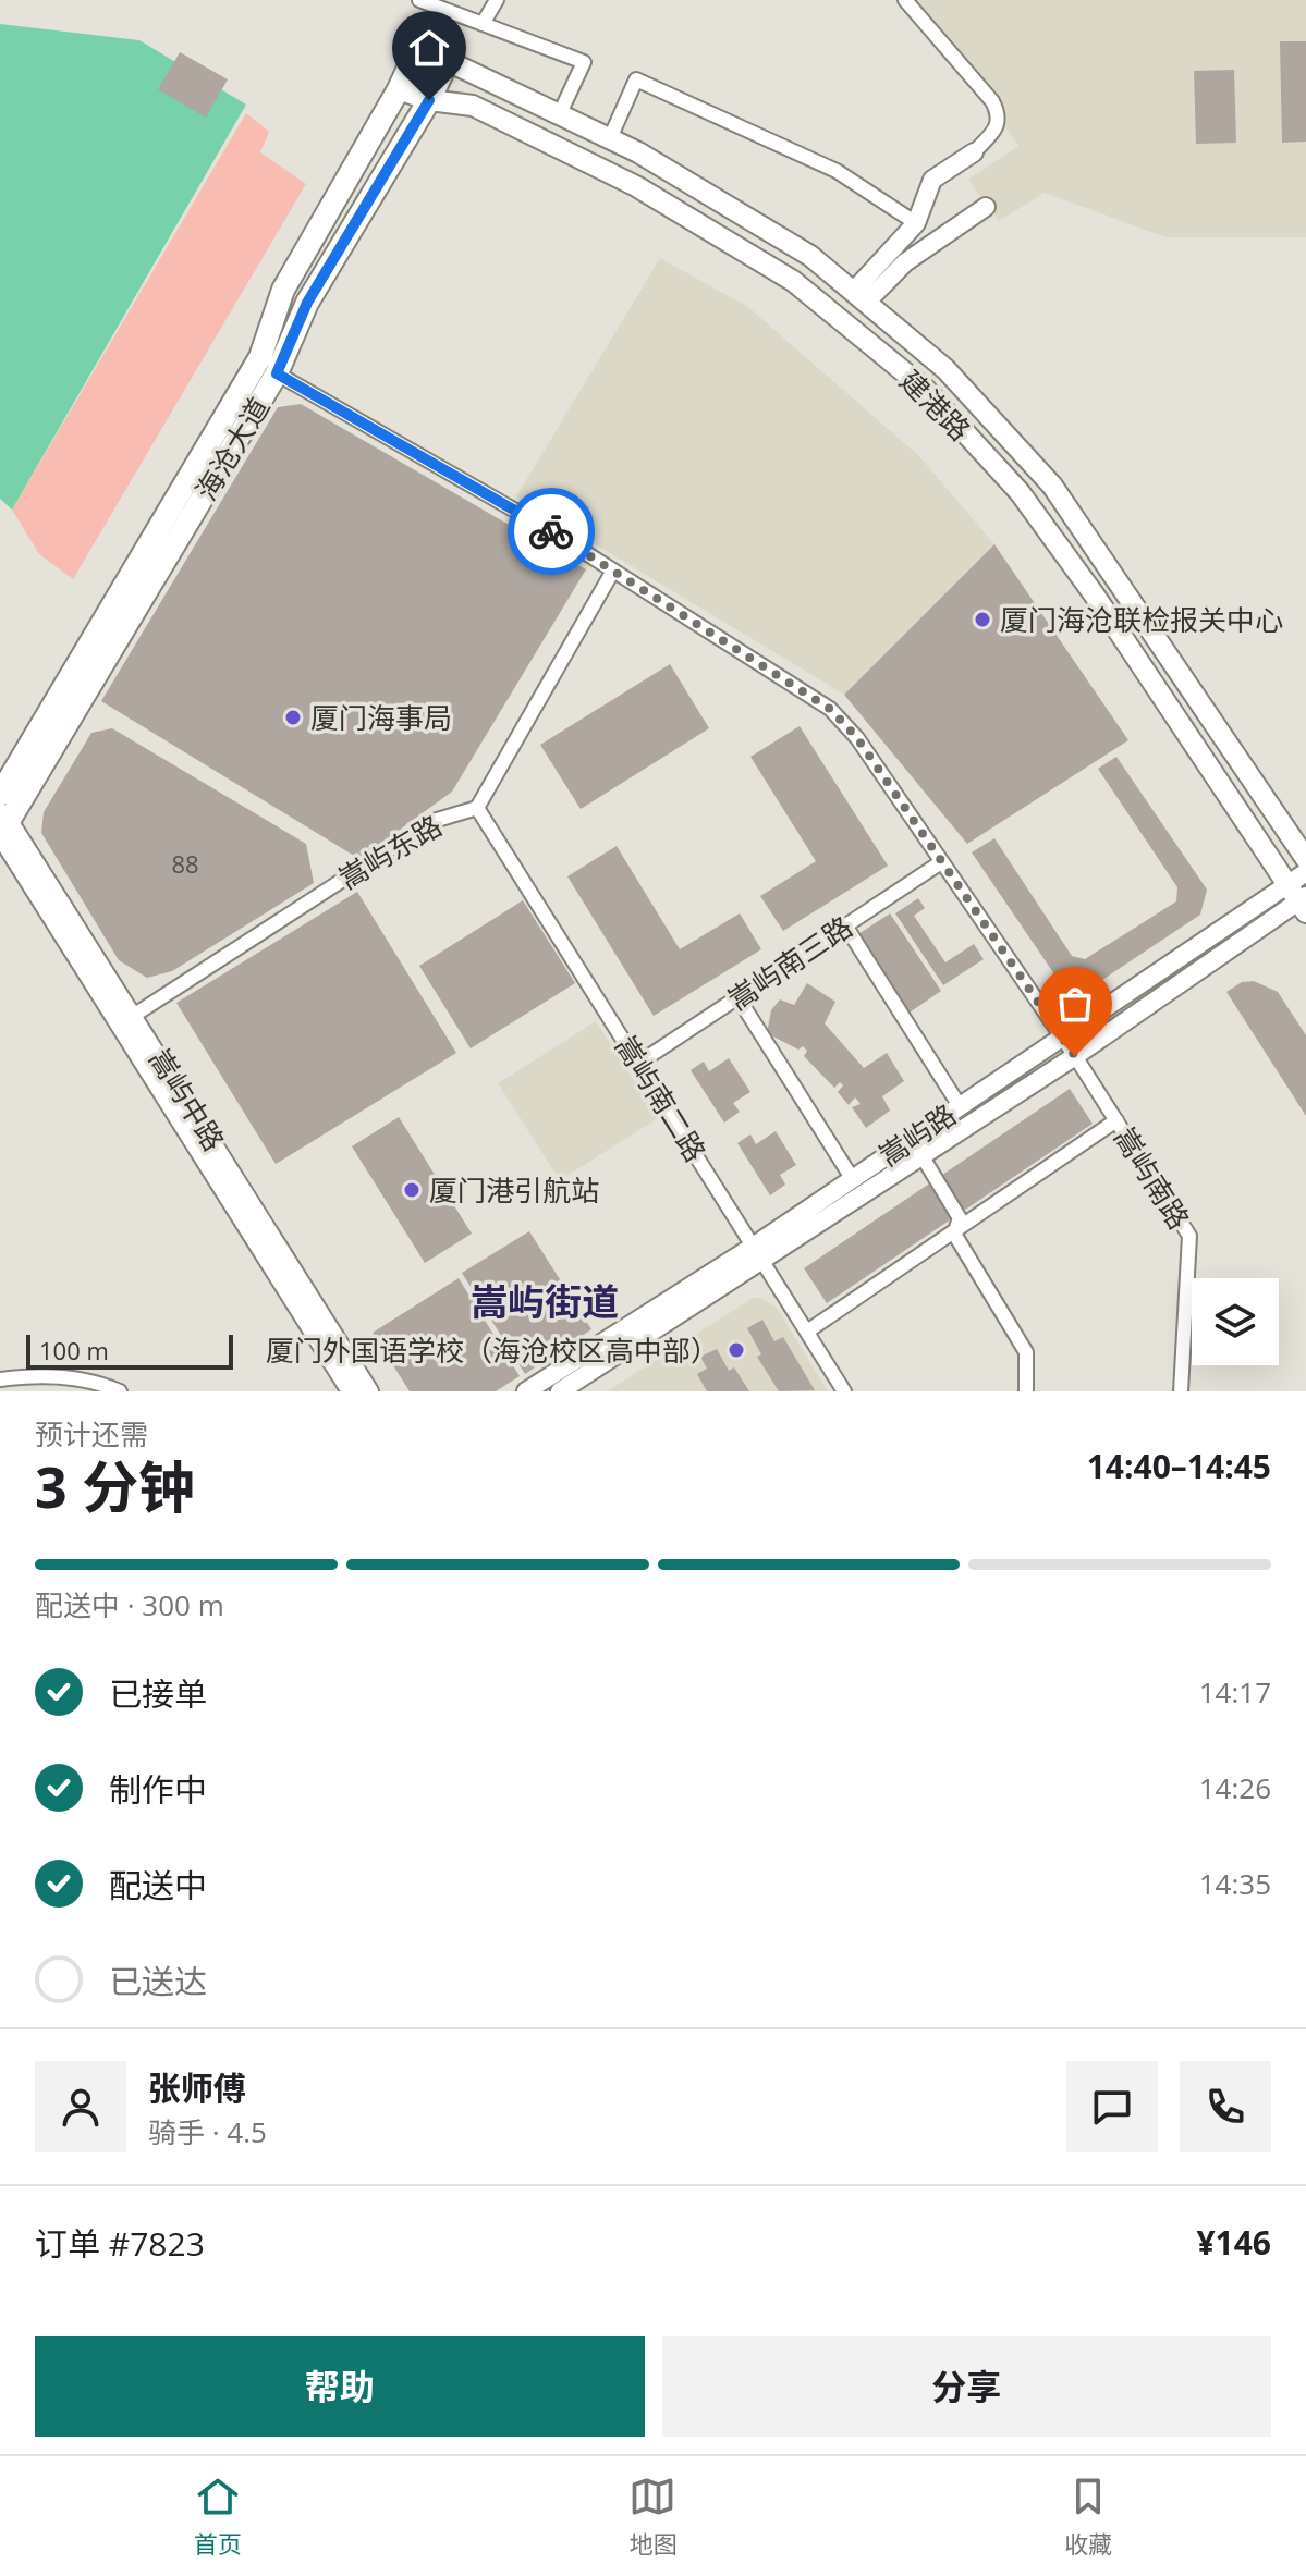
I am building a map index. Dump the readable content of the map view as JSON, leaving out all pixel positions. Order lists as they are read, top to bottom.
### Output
{
  "streets": {
    "main road": ["建港路", "海沧大道"],
    "street": [
      "嵩屿东路",
      "嵩屿南三路",
      "嵩屿南二路",
      "嵩屿中路",
      "嵩屿路",
      "嵩屿南路"
    ]
  },
  "crossings": [
    ["建港路", "海沧大道"],
    ["建港路", "嵩屿路"],
    ["海沧大道", "嵩屿中路"],
    ["海沧大道", "嵩屿南路"],
    ["嵩屿东路", "嵩屿南二路"],
    ["嵩屿东路", "嵩屿中路"],
    ["嵩屿东路", "嵩屿南路"],
    ["嵩屿南三路", "嵩屿南二路"],
    ["嵩屿南三路", "嵩屿南路"],
    ["嵩屿南二路", "嵩屿路"],
    ["嵩屿路", "嵩屿南路"]
  ],
  "districts": ["嵩屿街道"],
  "places": [
    "厦门海沧联检报关中心",
    "厦门海事局",
    "厦门港引航站",
    "厦门外国语学校（海沧校区高中部）"
  ],
  "house_numbers": ["88"],
  "scale_bar": "100 m",
  "page": {
    "scale": "100 m",
    "heading": ["3 分钟", "预计还需", "14:40–14:45"],
    "panel": [
      "张师傅",
      "骑手 · 4.5",
      "订单 #7823",
      "¥146"
    ],
    "bar": "配送中 · 300 m",
    "list": [
      ["已接单", "14:17"],
      ["制作中", "14:26"],
      ["配送中", "14:35"],
      "已送达"
    ],
    "buttons": ["帮助", "分享"],
    "tabs": ["首页", "地图", "收藏"]
  }
}
